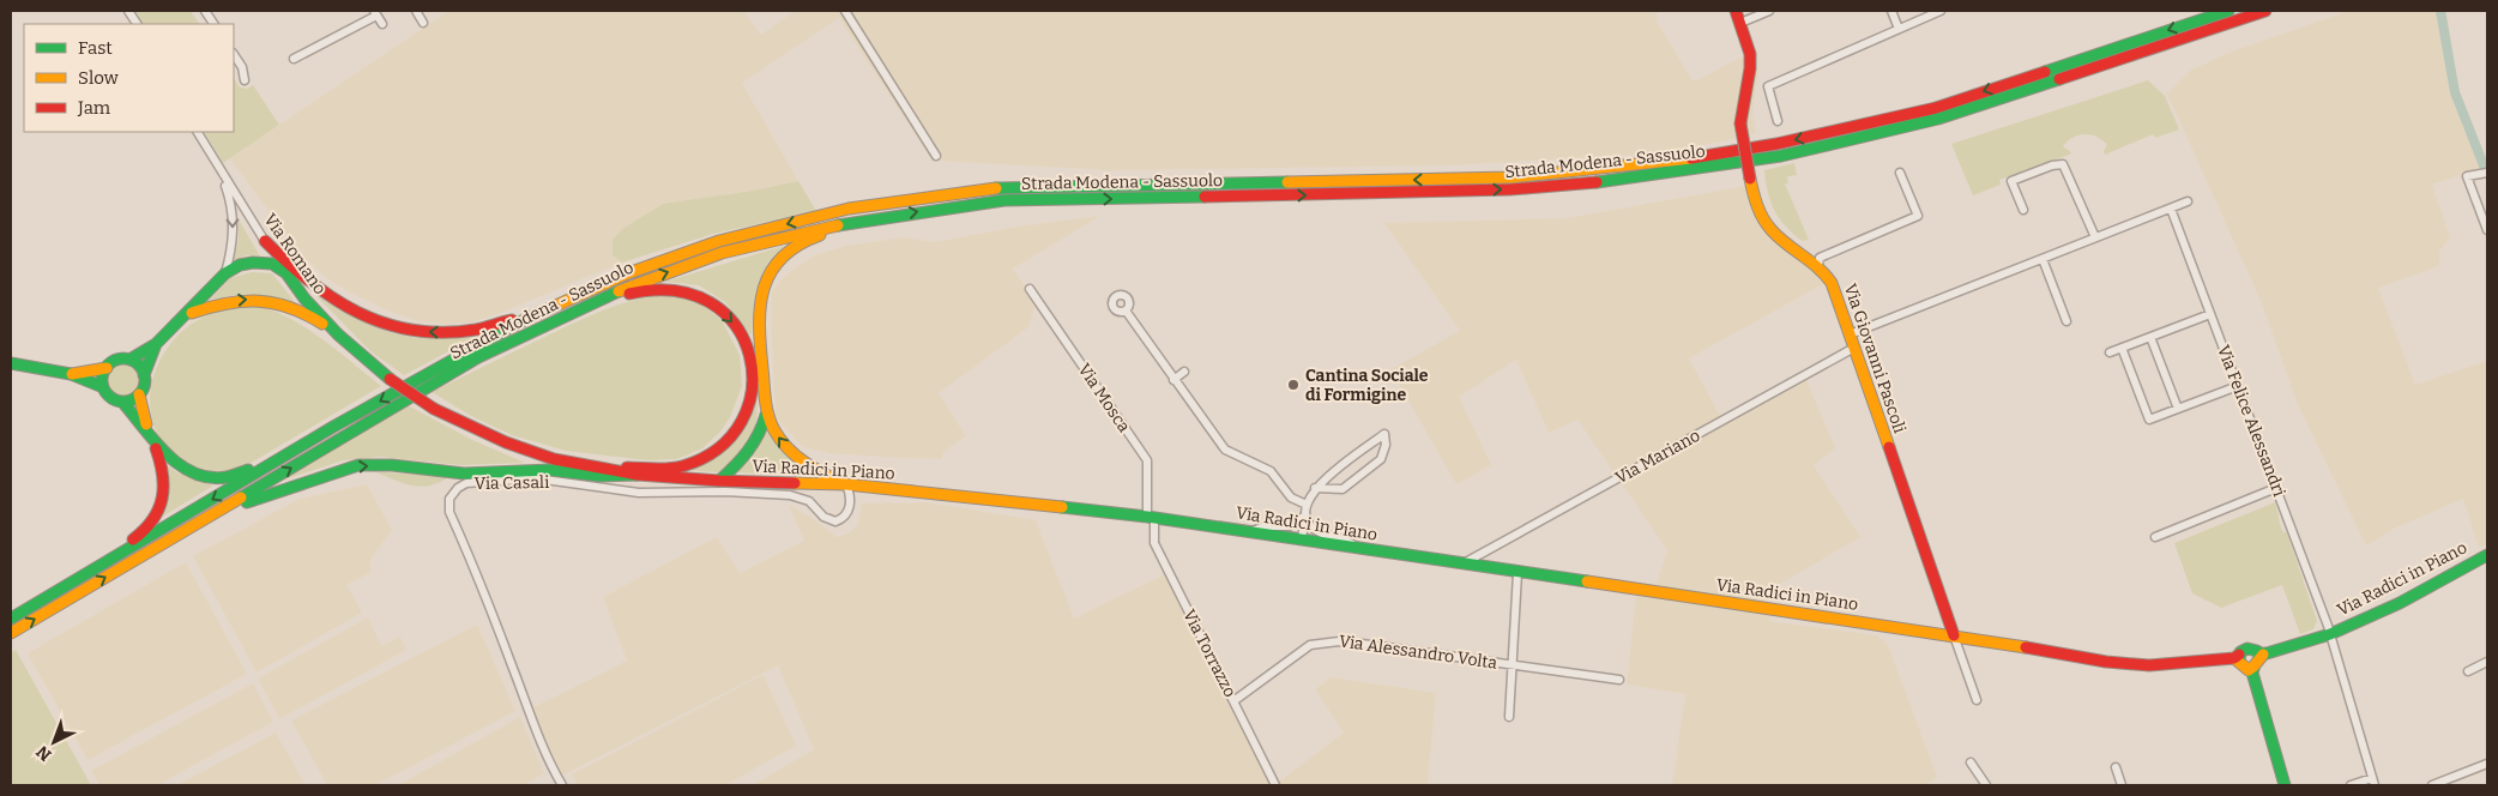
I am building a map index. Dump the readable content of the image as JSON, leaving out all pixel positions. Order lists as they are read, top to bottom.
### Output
{
  "streets": {
    "main road": [
      "Strada Modena - Sassuolo",
      "Via Romano",
      "Via Giovanni Pascoli",
      "Via Radici in Piano"
    ],
    "street": [
      "Via Mosca",
      "Via Felice Alessandri",
      "Via Mariano",
      "Via Casali",
      "Via Alessandro Volta",
      "Via Torrazzo"
    ]
  },
  "crossings": [
    ["Via Romano", "Via Radici in Piano"],
    ["Via Giovanni Pascoli", "Via Mariano"],
    ["Via Giovanni Pascoli", "Via Radici in Piano"],
    ["Via Mosca", "Via Radici in Piano"],
    ["Via Mosca", "Via Torrazzo"],
    ["Via Felice Alessandri", "Via Radici in Piano"],
    ["Via Mariano", "Via Radici in Piano"],
    ["Via Radici in Piano", "Via Casali"],
    ["Via Radici in Piano", "Via Torrazzo"],
    ["Via Alessandro Volta", "Via Torrazzo"]
  ],
  "places": ["Cantina Sociale di Formigine"],
  "legend": ["Fast", "Slow", "Jam"],
  "north": "bottom left"
}
